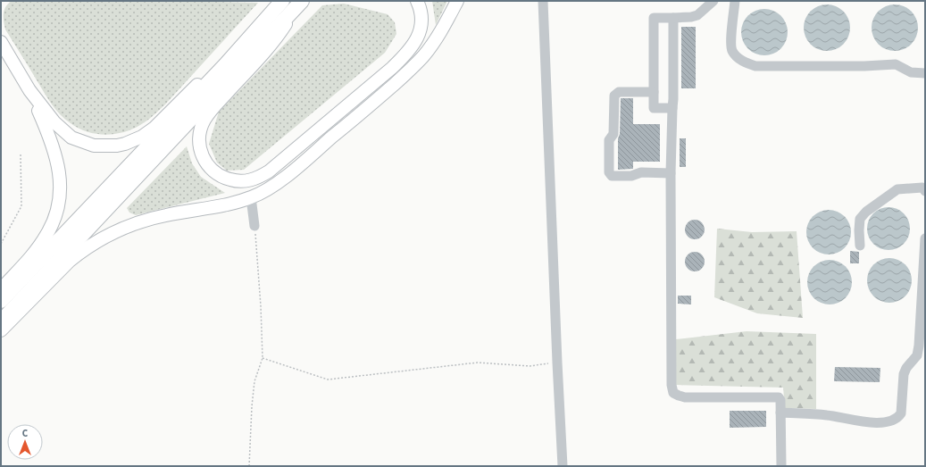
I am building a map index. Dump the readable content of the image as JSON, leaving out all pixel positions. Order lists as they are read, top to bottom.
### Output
{
  "north": "top"
}
